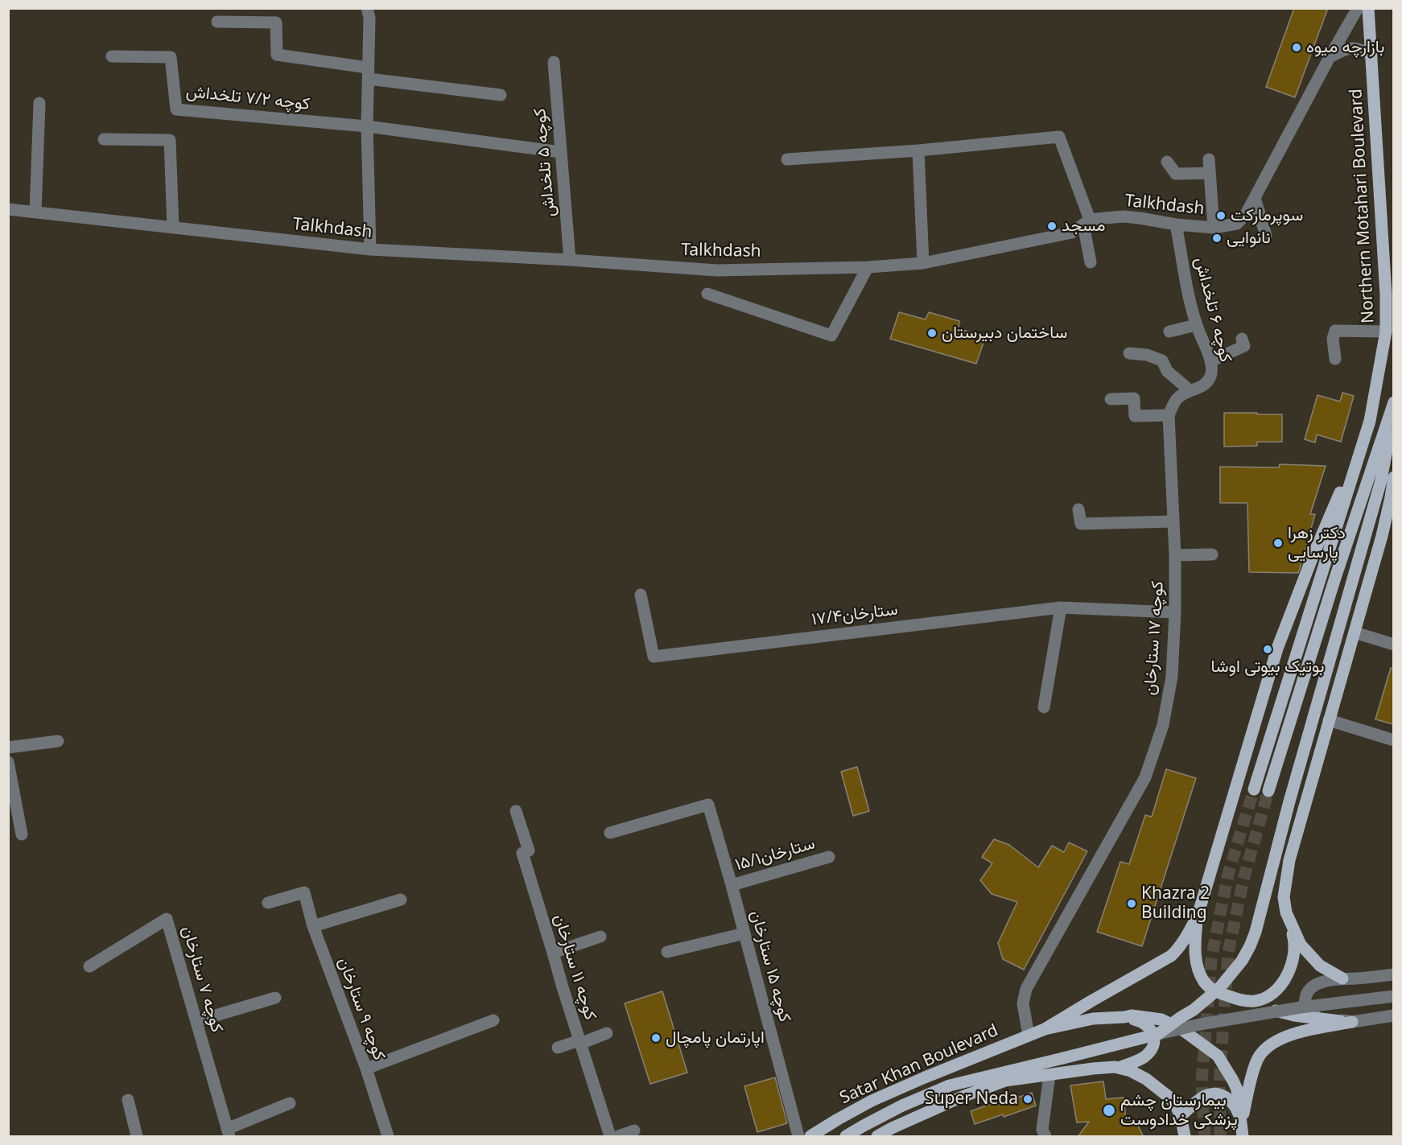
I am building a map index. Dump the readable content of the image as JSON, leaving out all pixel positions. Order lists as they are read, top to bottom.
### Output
{
  "streets": {
    "main road": ["Northern Motahari Boulevard", "Satar Khan Boulevard"],
    "street": [
      "کوچه ۷/۲ تلخداش",
      "کوچه ۵ تلخداش",
      "Talkhdash",
      "کوچه ۶ تلخداش",
      "ستارخان۱۷/۴",
      "کوچه ۱۷ ستارخان",
      "ستارخان۱۵/۱",
      "کوچه ۱۵ ستارخان",
      "کوچه ۱۱ ستارخان",
      "کوچه ۷ ستارخان",
      "کوچه ۹ ستارخان"
    ]
  },
  "crossings": [
    ["کوچه ۵ تلخداش", "Talkhdash"],
    ["Talkhdash", "کوچه ۶ تلخداش"],
    ["ستارخان۱۷/۴", "کوچه ۱۷ ستارخان"],
    ["کوچه ۱۷ ستارخان", "Satar Khan Boulevard"],
    ["ستارخان۱۵/۱", "کوچه ۱۵ ستارخان"]
  ],
  "places": [
    "بازارچه میوه",
    "سوپرمارکت",
    "مسجد",
    "نانوایی",
    "ساختمان دبیرستان",
    "دکتر زهرا پارسایی",
    "بوتیک بیوتی اوشا",
    "Khazra 2 Building",
    "اپارتمان پامچال",
    "Super Neda",
    "بیمارستان چشم پزشکی خدادوست"
  ]
}
